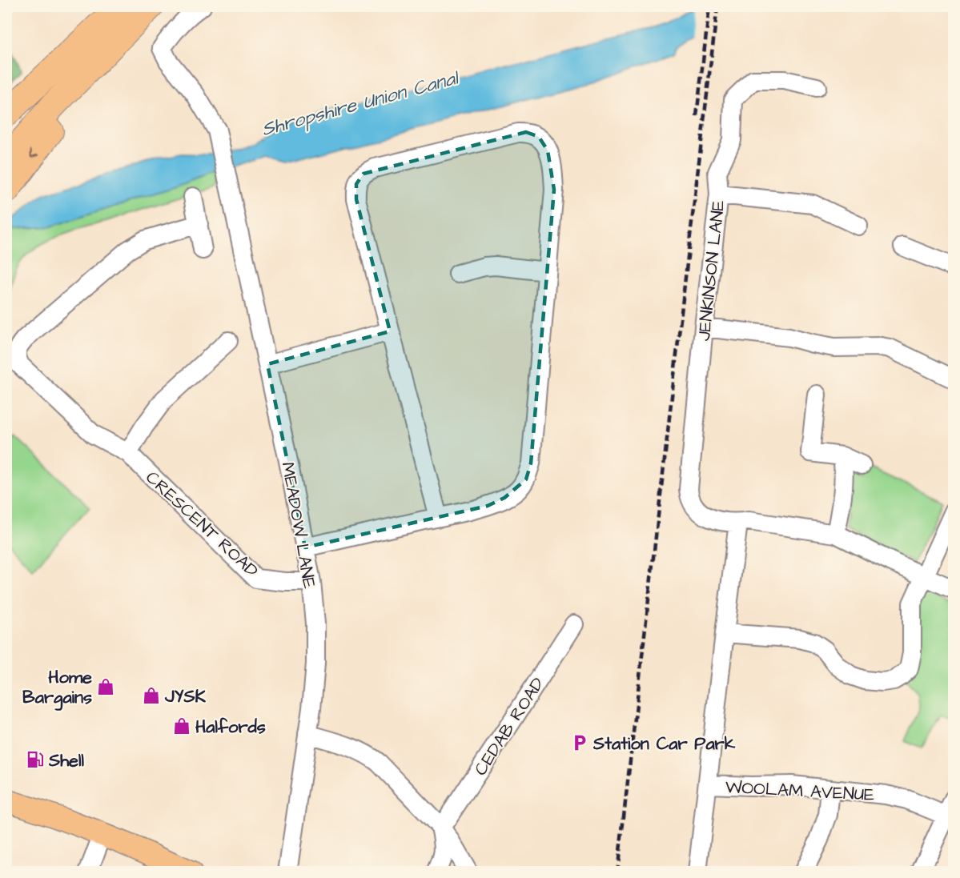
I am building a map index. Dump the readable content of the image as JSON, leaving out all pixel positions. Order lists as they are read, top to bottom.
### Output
{
  "streets": {
    "street": [
      "JENKINSON LANE",
      "CRESCENT ROAD",
      "MEADOW LANE",
      "CEDAB ROAD",
      "WOOLAM AVENUE"
    ]
  },
  "crossings": [
    ["CRESCENT ROAD", "MEADOW LANE"]
  ],
  "water": ["Shropshire Union Canal"],
  "places": {
    "shop": ["Home Bargains", "JYSK", "Halfords"],
    "parking": ["Station Car Park"],
    "fuel station": ["Shell"]
  }
}
